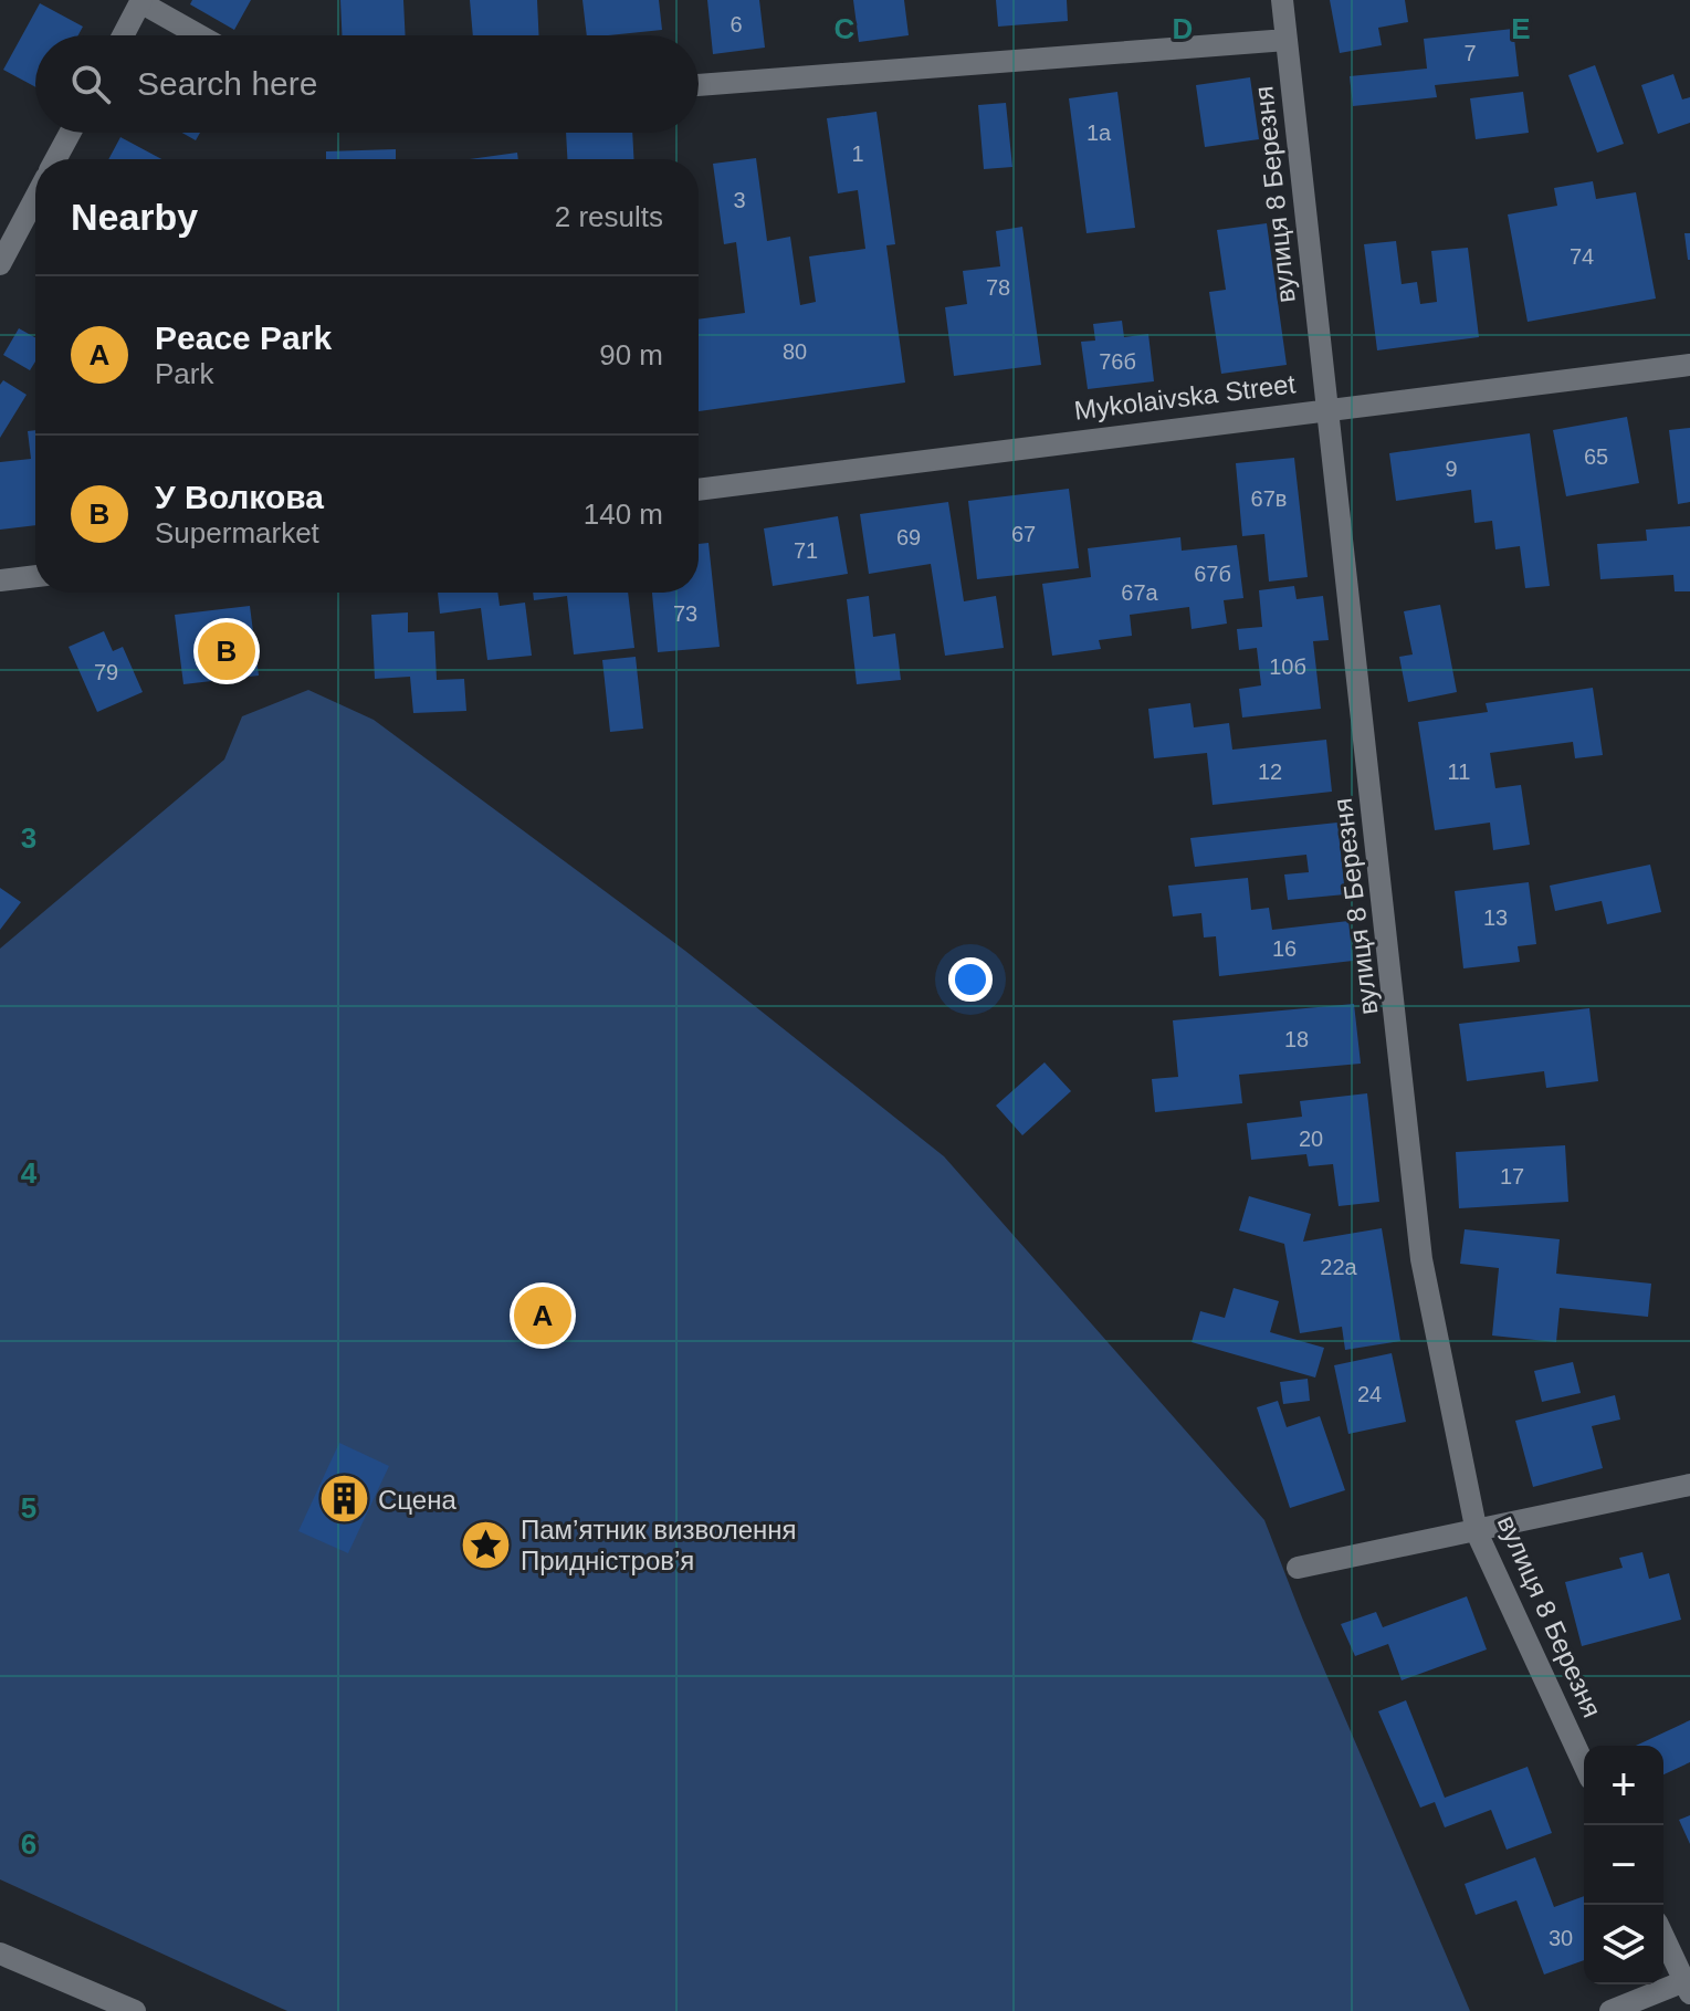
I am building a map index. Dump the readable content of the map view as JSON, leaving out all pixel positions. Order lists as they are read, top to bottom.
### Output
{
  "streets": {
    "street": ["вулиця 8 Березня", "Mykolaivska Street"]
  },
  "crossings": [
    ["вулиця 8 Березня", "Mykolaivska Street"]
  ],
  "places": {
    "building": ["Сцена"],
    "place": ["Пам’ятник визволення Придністров’я"]
  },
  "house_numbers": [
    "6",
    "7",
    "1а",
    "1",
    "3",
    "74",
    "78",
    "80",
    "76б",
    "65",
    "9",
    "67в",
    "67",
    "69",
    "71",
    "67б",
    "67а",
    "73",
    "10б",
    "79",
    "12",
    "11",
    "13",
    "16",
    "18",
    "20",
    "17",
    "22а",
    "24",
    "30"
  ],
  "page": {
    "search": "Search here",
    "heading": ["Nearby", "2 results"],
    "list": [
      {
        "mark": "A",
        "name": "Peace Park",
        "note": "Park",
        "value": "90 m"
      },
      {
        "mark": "B",
        "name": "У Волкова",
        "note": "Supermarket",
        "value": "140 m"
      }
    ],
    "pins": ["B", "A"],
    "map_buttons": ["+", "−"]
  },
  "grid": {
    "columns": ["C", "D", "E"],
    "rows": [
      "3",
      "4",
      "5",
      "6"
    ]
  }
}
